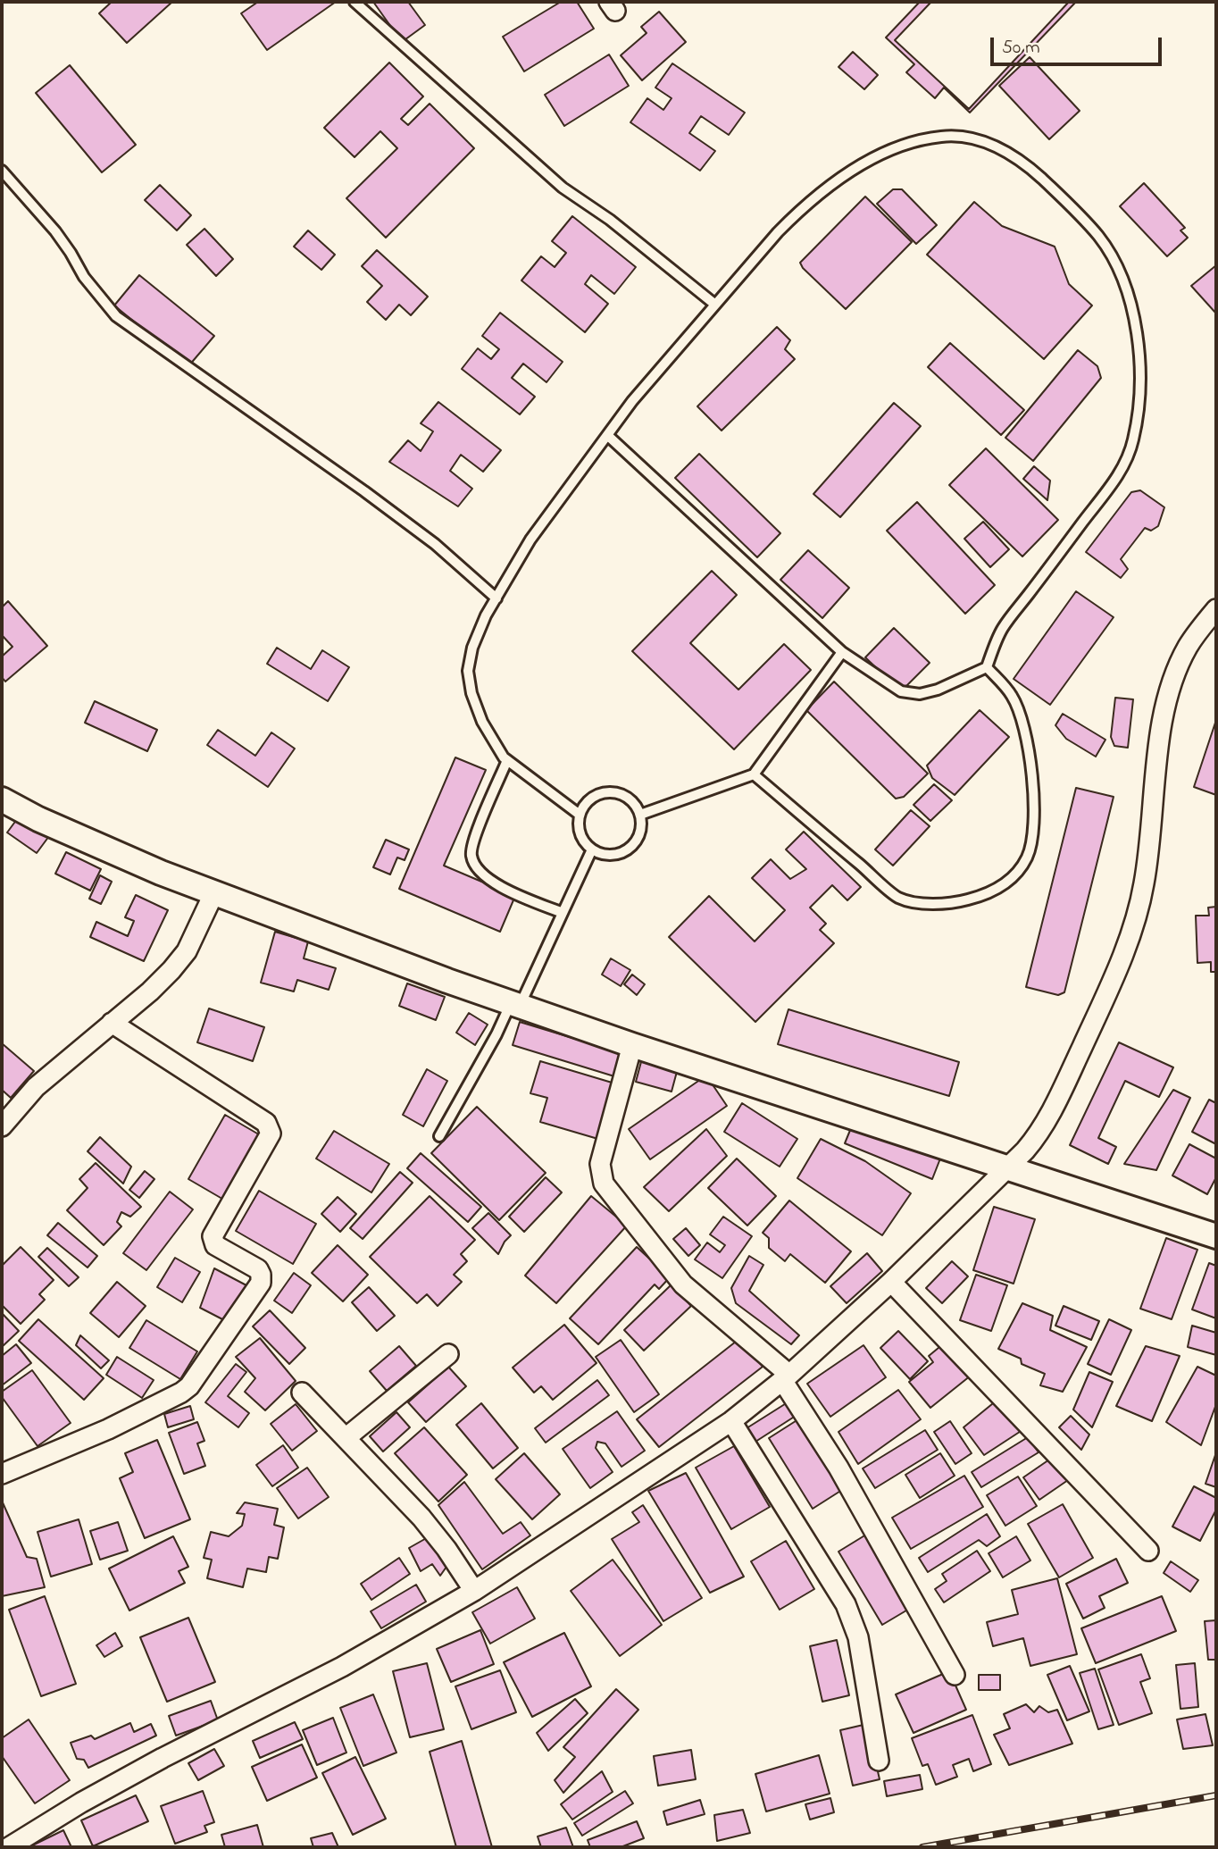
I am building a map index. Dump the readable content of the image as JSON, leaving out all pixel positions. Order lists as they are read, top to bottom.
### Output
{
  "scale_bar": "50 m"
}
